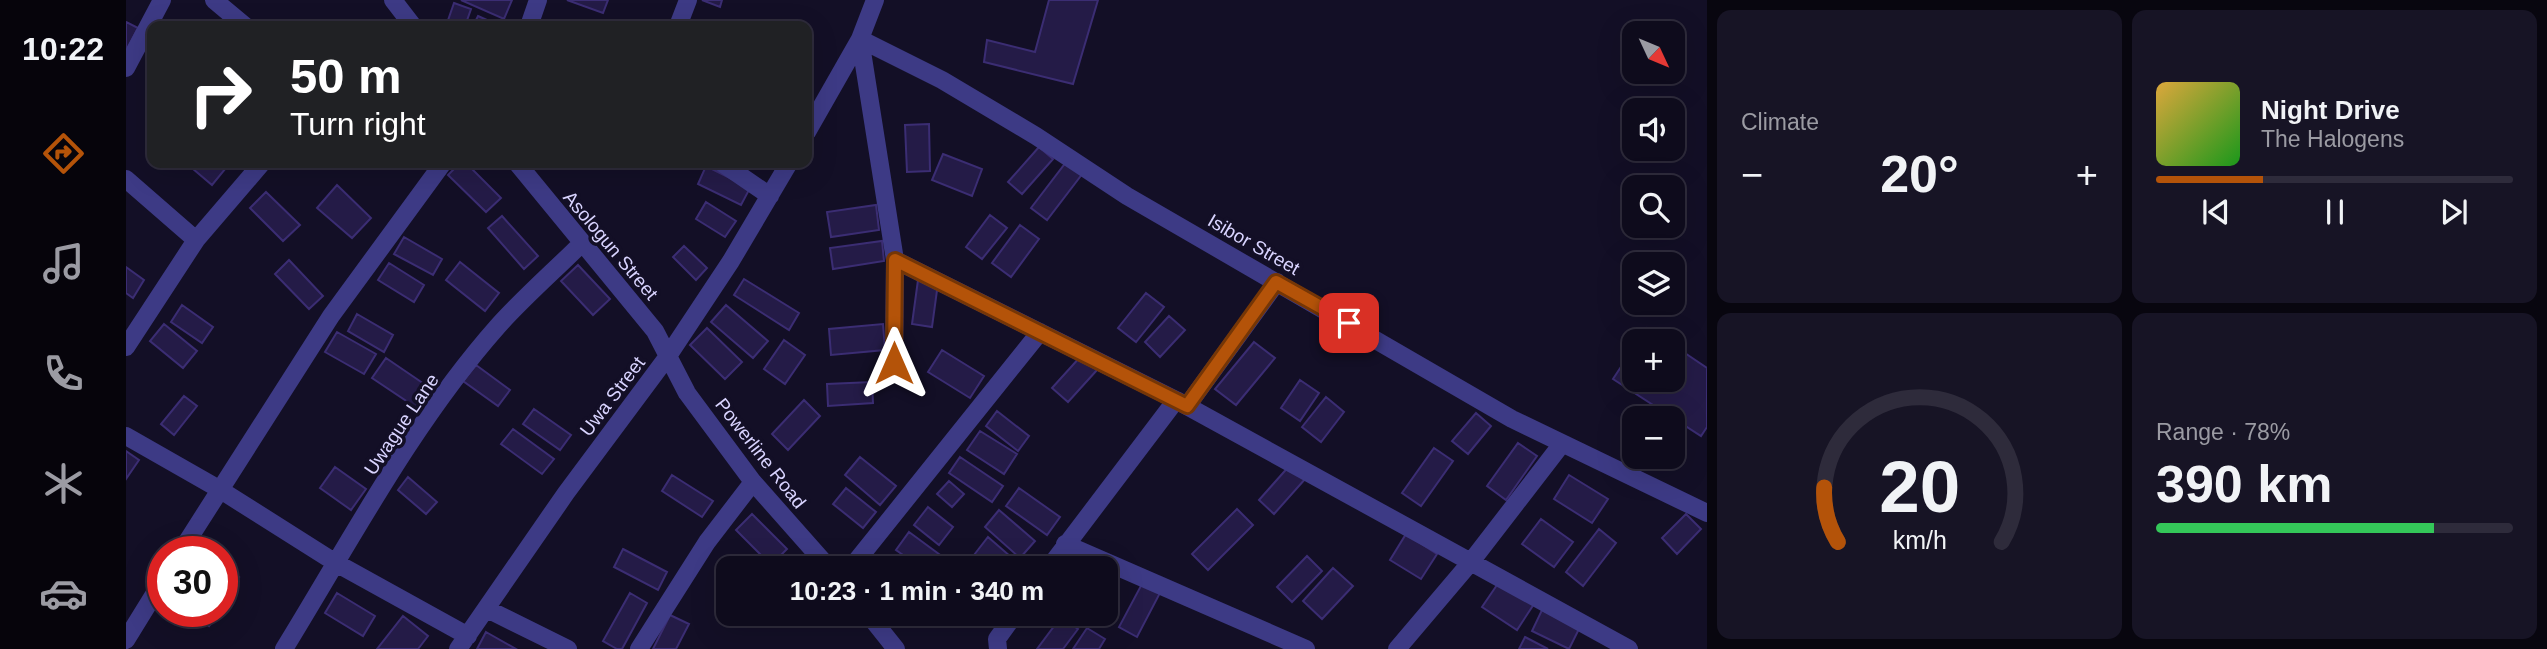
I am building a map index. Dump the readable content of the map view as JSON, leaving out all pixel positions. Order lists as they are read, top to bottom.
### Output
{
  "streets": {
    "street": [
      "Isibor Street",
      "Asologun Street",
      "Uwa Street",
      "Uwague Lane",
      "Powerline Road"
    ]
  },
  "crossings": [
    ["Asologun Street", "Uwa Street"],
    ["Asologun Street", "Uwague Lane"],
    ["Asologun Street", "Powerline Road"],
    ["Uwa Street", "Powerline Road"]
  ],
  "north": "bottom right",
  "page": {
    "tabs": "10:22",
    "tile": [
      "Climate",
      ["Range · 78%", "390 km"]
    ],
    "map_buttons": ["+", "−"],
    "turn": ["50 m", "Turn right"],
    "song": ["Night Drive", "The Halogens"],
    "heat": ["−", "20°", "+"],
    "limit": "30",
    "trip": "10:23 · 1 min · 340 m",
    "gauge": ["20", "km/h"]
  }
}
